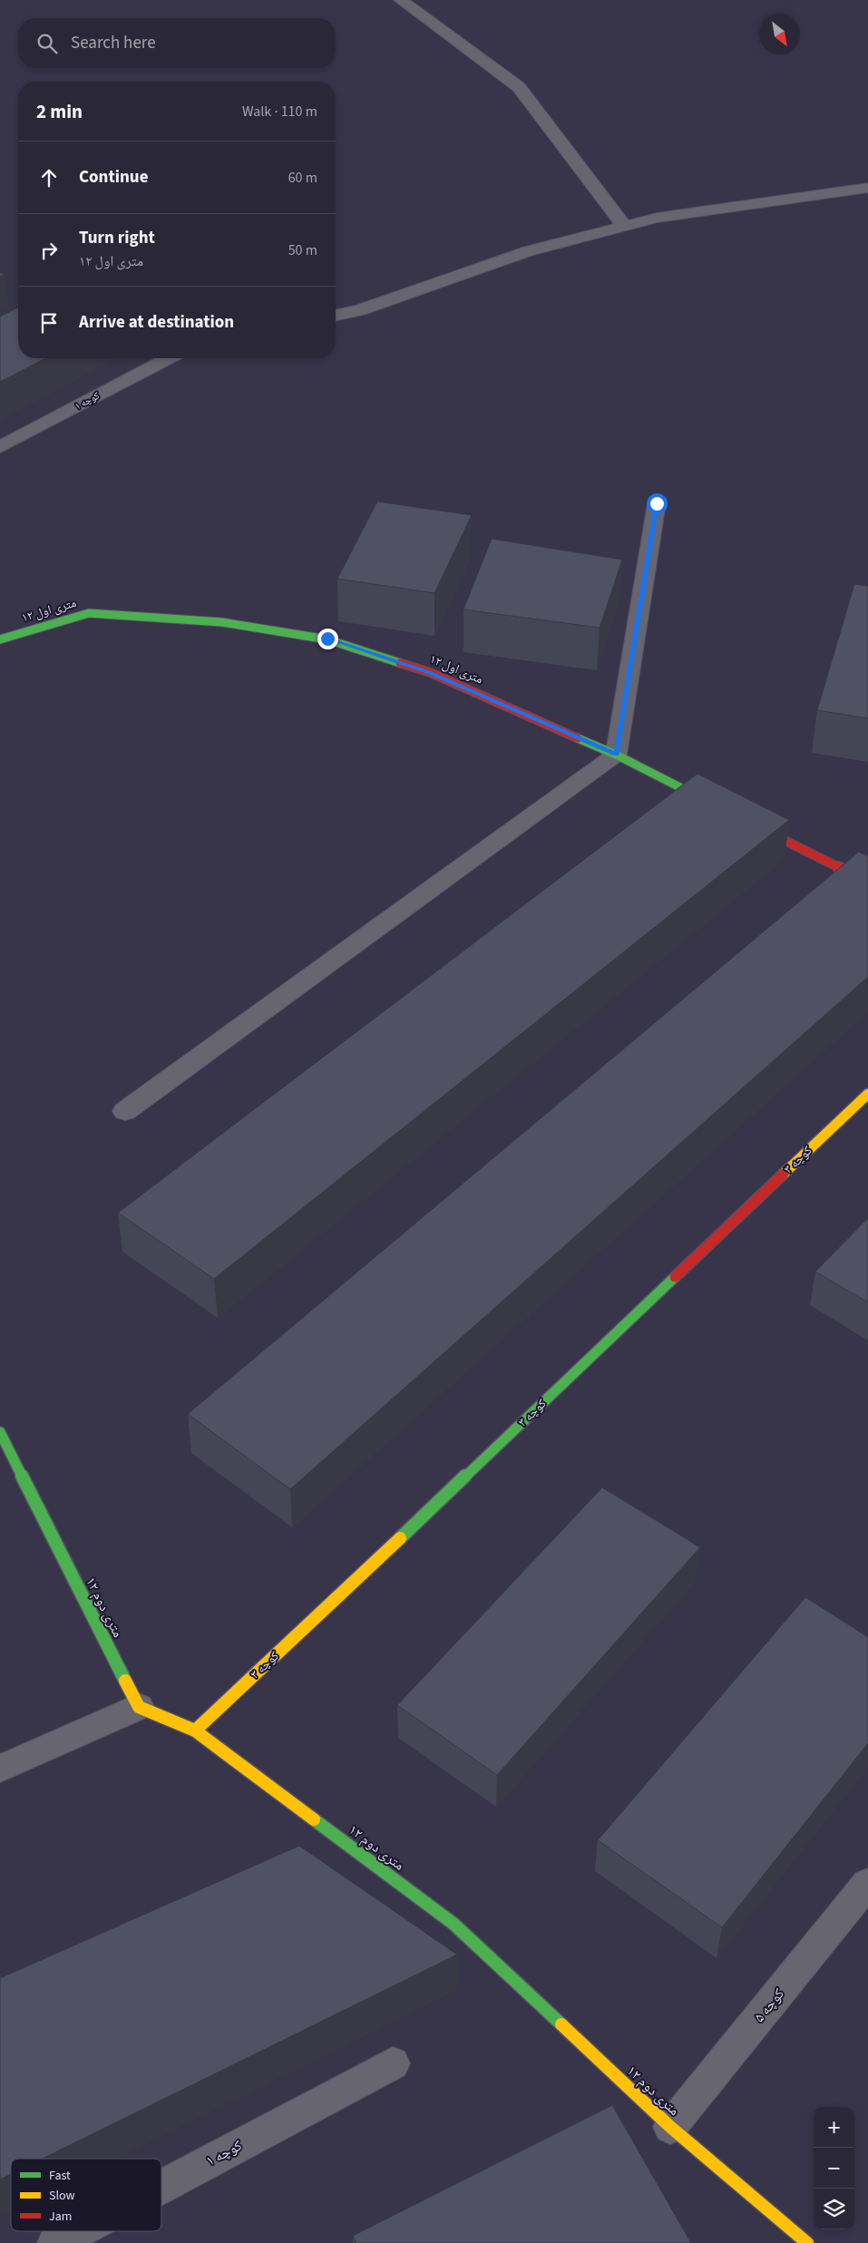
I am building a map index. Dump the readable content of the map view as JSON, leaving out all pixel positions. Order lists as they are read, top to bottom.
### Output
{
  "streets": {
    "street": [
      "کوچه ۱",
      "۱۲ متری اول",
      "کوچه ۳",
      "۱۲ متری دوم",
      "کوچه ۵"
    ]
  },
  "crossings": [
    ["کوچه ۳", "۱۲ متری دوم"],
    ["۱۲ متری دوم", "کوچه ۵"]
  ],
  "legend": ["Fast", "Slow", "Jam"],
  "north": "bottom right",
  "page": {
    "search": "Search here",
    "heading": ["2 min", "Walk · 110 m"],
    "list": [
      ["Continue", "60 m"],
      ["Turn right", "۱۲ متری اول", "50 m"],
      "Arrive at destination"
    ],
    "map_buttons": ["+", "−"]
  }
}
